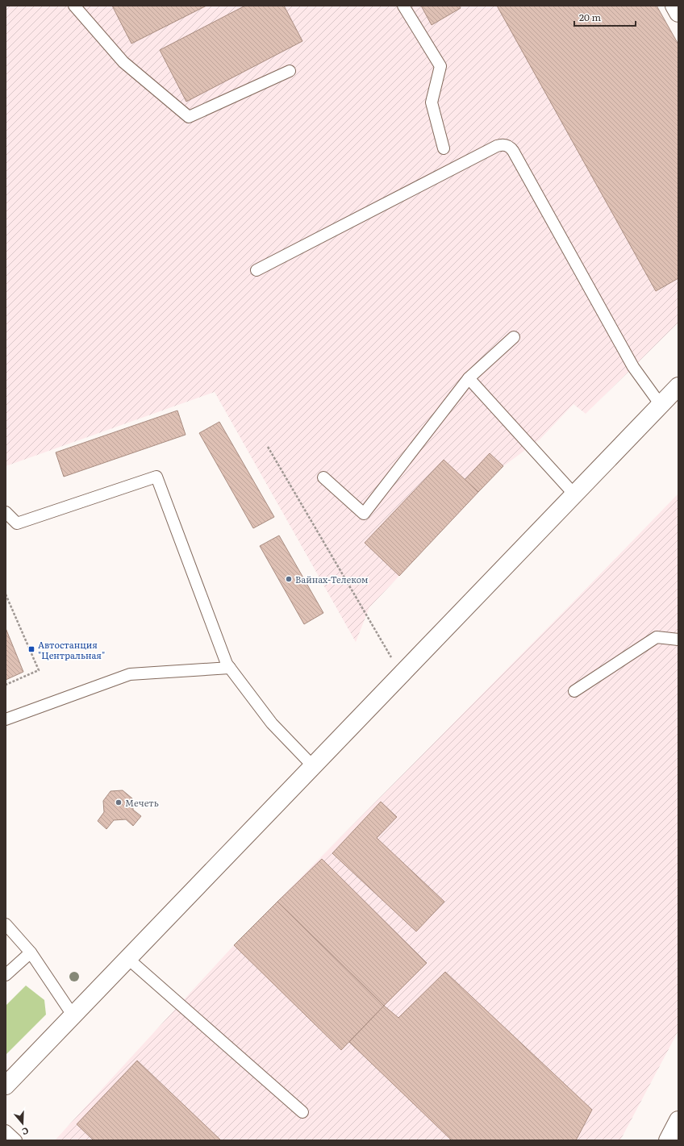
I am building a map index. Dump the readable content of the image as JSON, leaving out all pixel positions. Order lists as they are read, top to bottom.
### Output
{
  "places": {
    "other": ["Вайнах-Телеком", "Мечеть"],
    "transit": ["Автостанция \"Центральная\""]
  },
  "scale_bar": "20 m",
  "north": "bottom"
}
